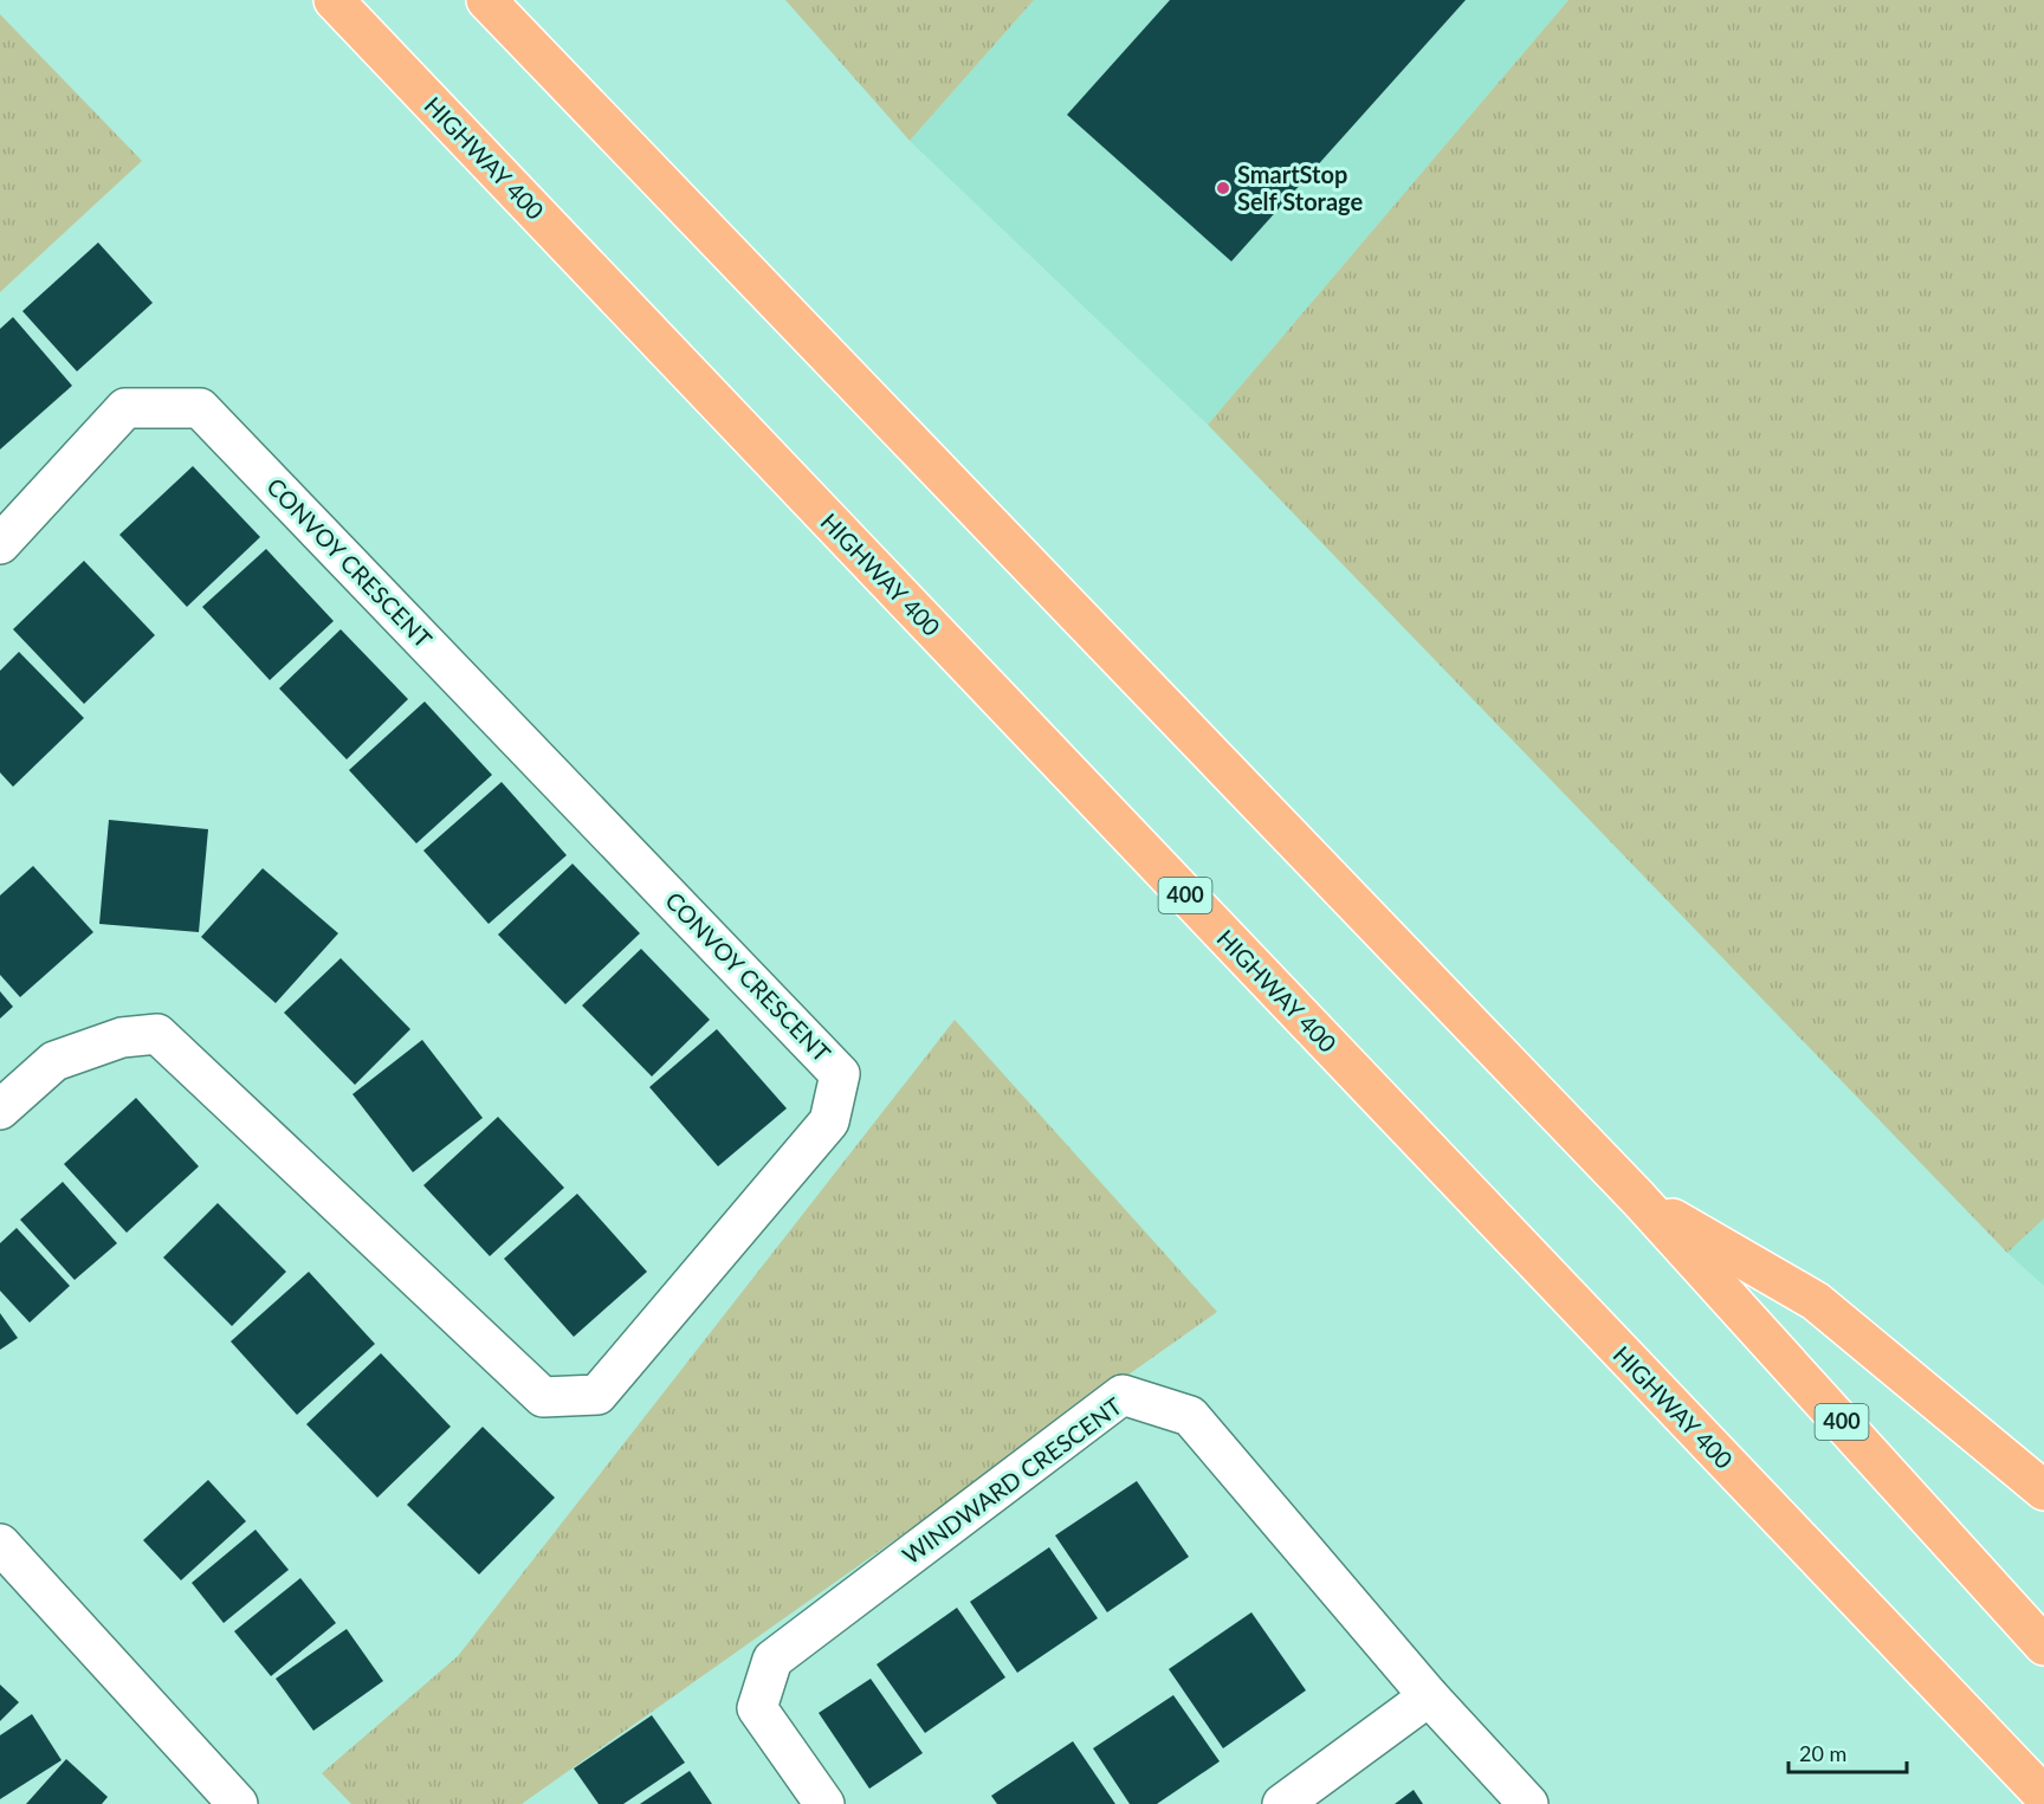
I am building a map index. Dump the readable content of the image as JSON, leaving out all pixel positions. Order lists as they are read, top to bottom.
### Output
{
  "streets": {
    "highway": ["HIGHWAY 400", "400"],
    "street": ["CONVOY CRESCENT", "WINDWARD CRESCENT"]
  },
  "places": ["SmartStop Self Storage"],
  "scale_bar": "20 m"
}
